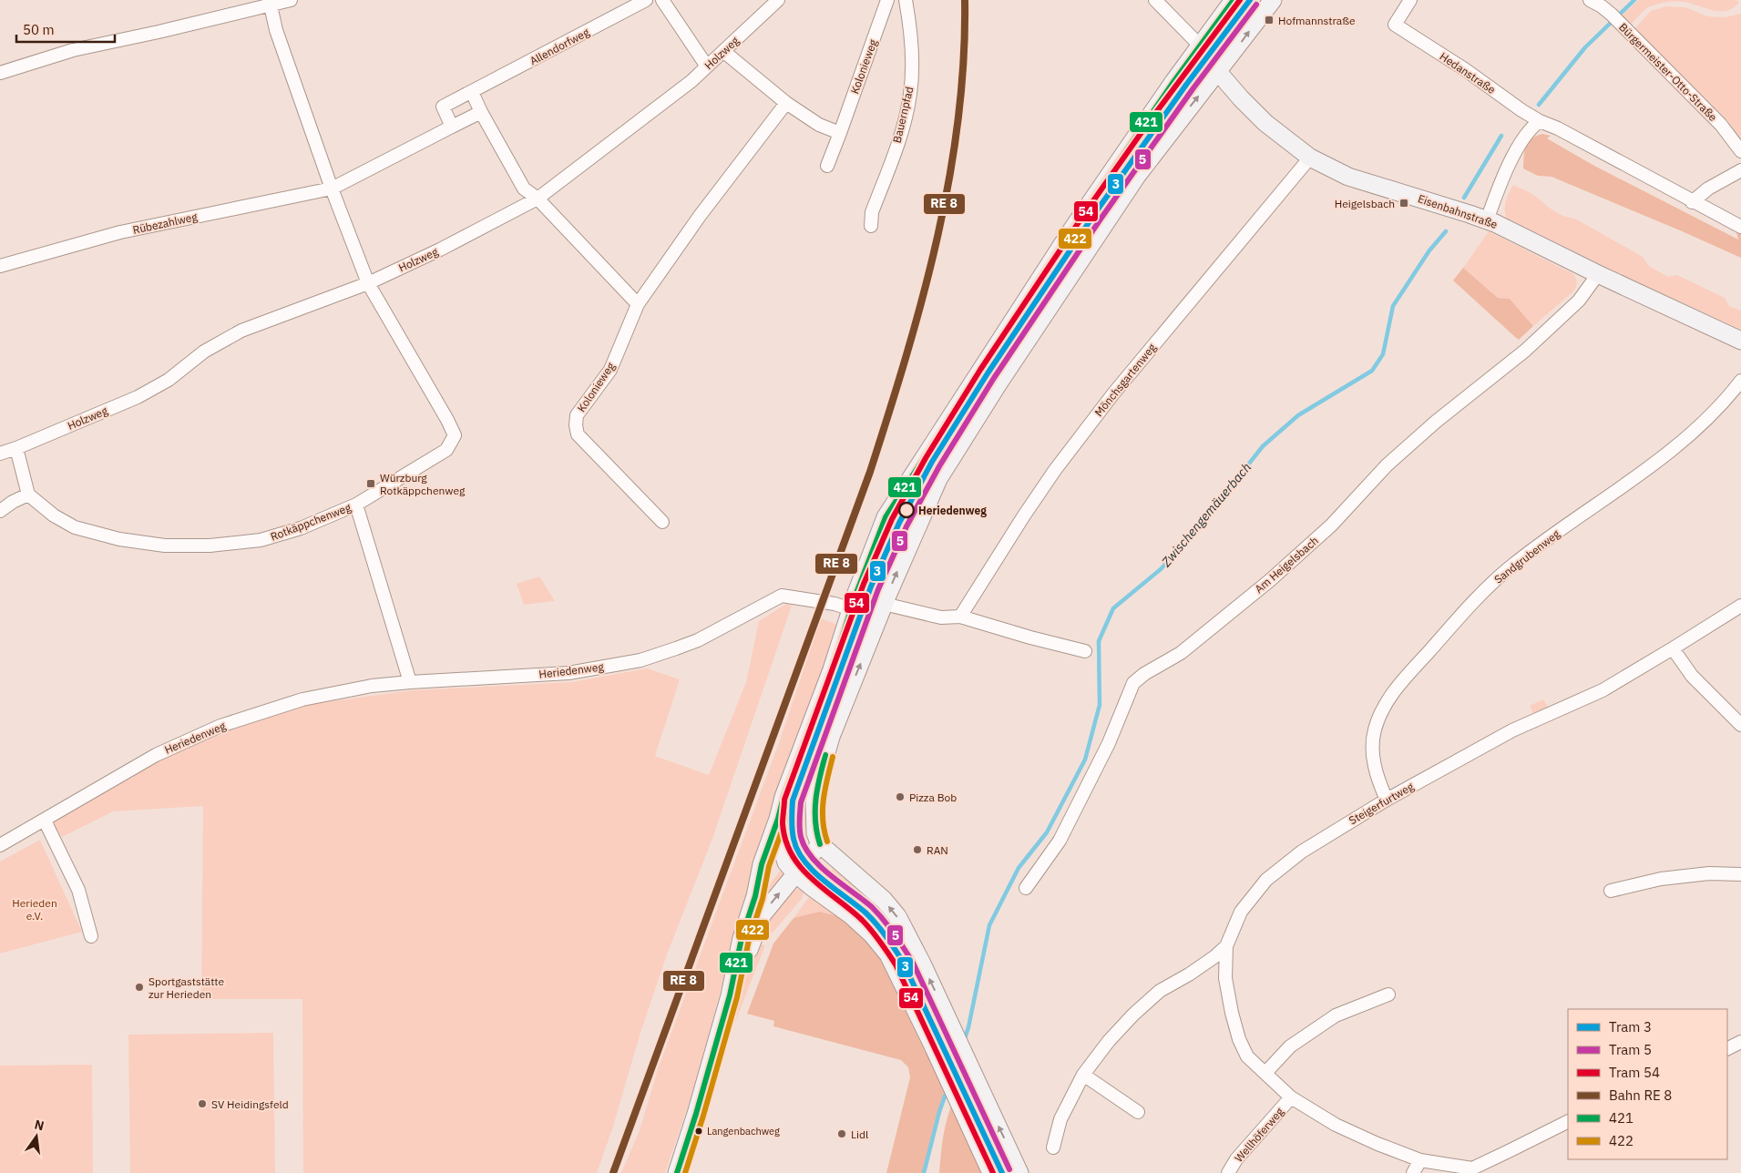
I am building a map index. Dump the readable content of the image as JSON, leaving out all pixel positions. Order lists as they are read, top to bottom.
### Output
{
  "streets": {
    "main road": ["Eisenbahnstraße"],
    "street": [
      "Allendorfweg",
      "Holzweg",
      "Kolonieweg",
      "Bürgermeister-Otto-Straße",
      "Hedanstraße",
      "Bauernpfad",
      "Rübezahlweg",
      "Mönchsgartenweg",
      "Rotkäppchenweg",
      "Sandgrubenweg",
      "Am Heigelsbach",
      "Heriedenweg",
      "Steigerfurtweg",
      "Wellhöferweg"
    ]
  },
  "crossings": [
    ["Holzweg", "Rotkäppchenweg"],
    ["Eisenbahnstraße", "Mönchsgartenweg"],
    ["Eisenbahnstraße", "Am Heigelsbach"],
    ["Sandgrubenweg", "Steigerfurtweg"]
  ],
  "water": ["Zwischengemäuerbach"],
  "parks": ["Herieden e.V."],
  "places": {
    "transit": ["Hofmannstraße", "Heigelsbach", "Würzburg Rotkäppchenweg"],
    "other": [
      "Heriedenweg",
      "Pizza Bob",
      "RAN",
      "Sportgaststätte zur Herieden",
      "SV Heidingsfeld",
      "Langenbachweg",
      "Lidl"
    ]
  },
  "lines": [
    "tram line 3",
    "tram line 54",
    "transit line 421",
    "tram line 5",
    "transit line 422"
  ],
  "legend": [
    "Tram 3",
    "Tram 5",
    "Tram 54",
    "Bahn RE 8",
    "421",
    "422"
  ],
  "scale_bar": "50 m",
  "north": "top"
}
